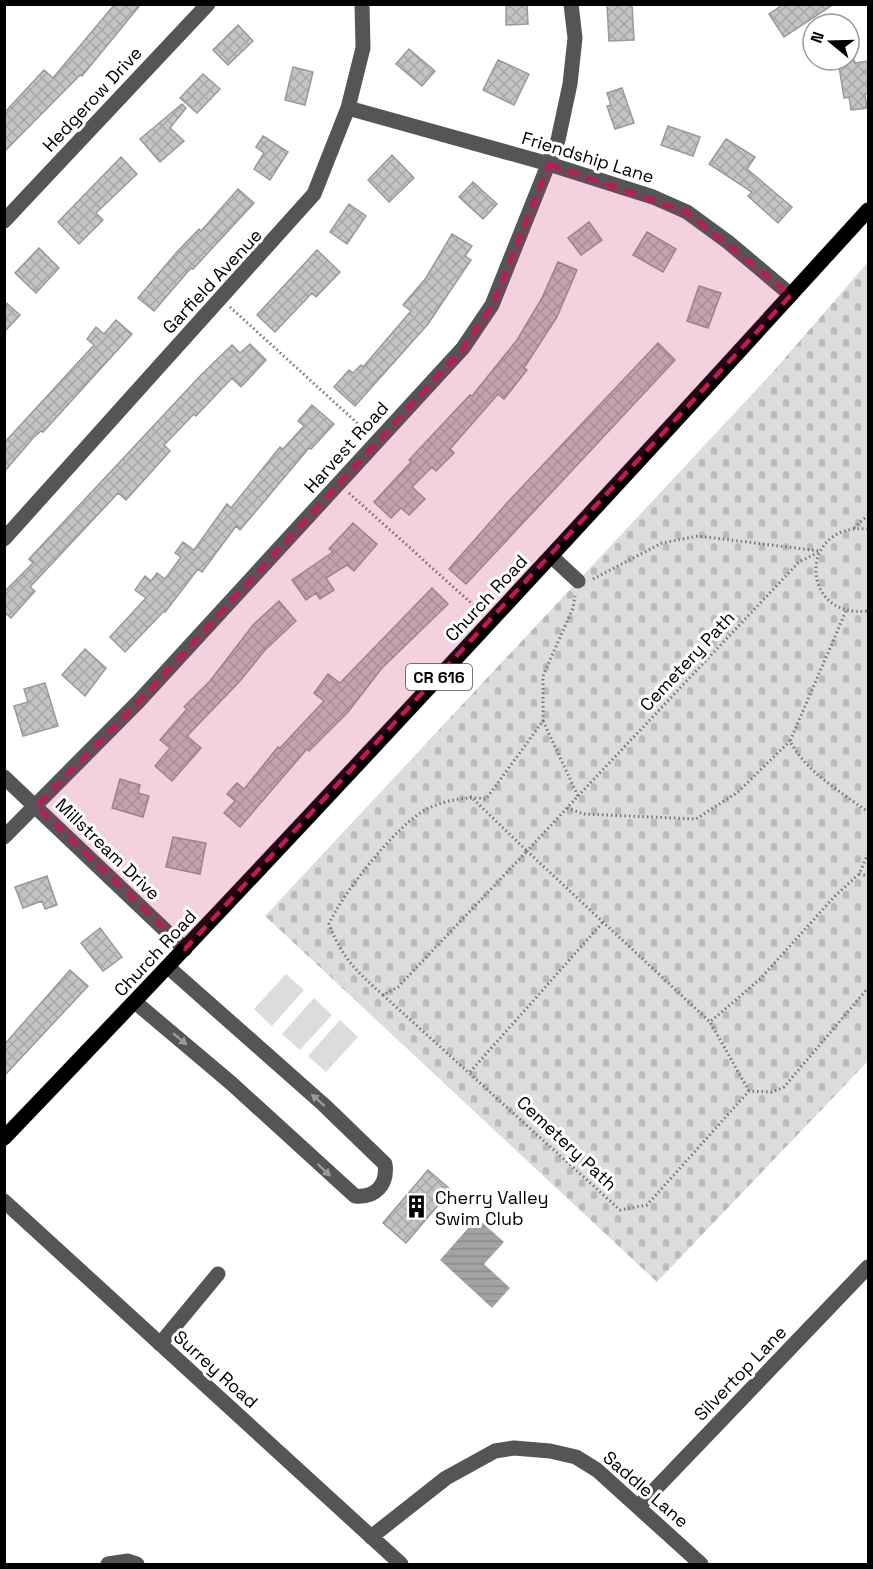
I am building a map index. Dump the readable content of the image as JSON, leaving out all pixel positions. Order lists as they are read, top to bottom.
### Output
{
  "streets": {
    "main road": ["Church Road", "CR 616"],
    "street": [
      "Hedgerow Drive",
      "Friendship Lane",
      "Garfield Avenue",
      "Harvest Road",
      "Millstream Drive",
      "Surrey Road",
      "Silvertop Lane",
      "Saddle Lane"
    ],
    "path": ["Cemetery Path"]
  },
  "crossings": [
    ["Friendship Lane", "Garfield Avenue"],
    ["Friendship Lane", "Harvest Road"],
    ["Friendship Lane", "Church Road"],
    ["Harvest Road", "Millstream Drive"],
    ["Church Road", "Millstream Drive"],
    ["Surrey Road", "Saddle Lane"],
    ["Silvertop Lane", "Saddle Lane"]
  ],
  "places": {
    "building": ["Cherry Valley Swim Club"]
  },
  "north": "left"
}
